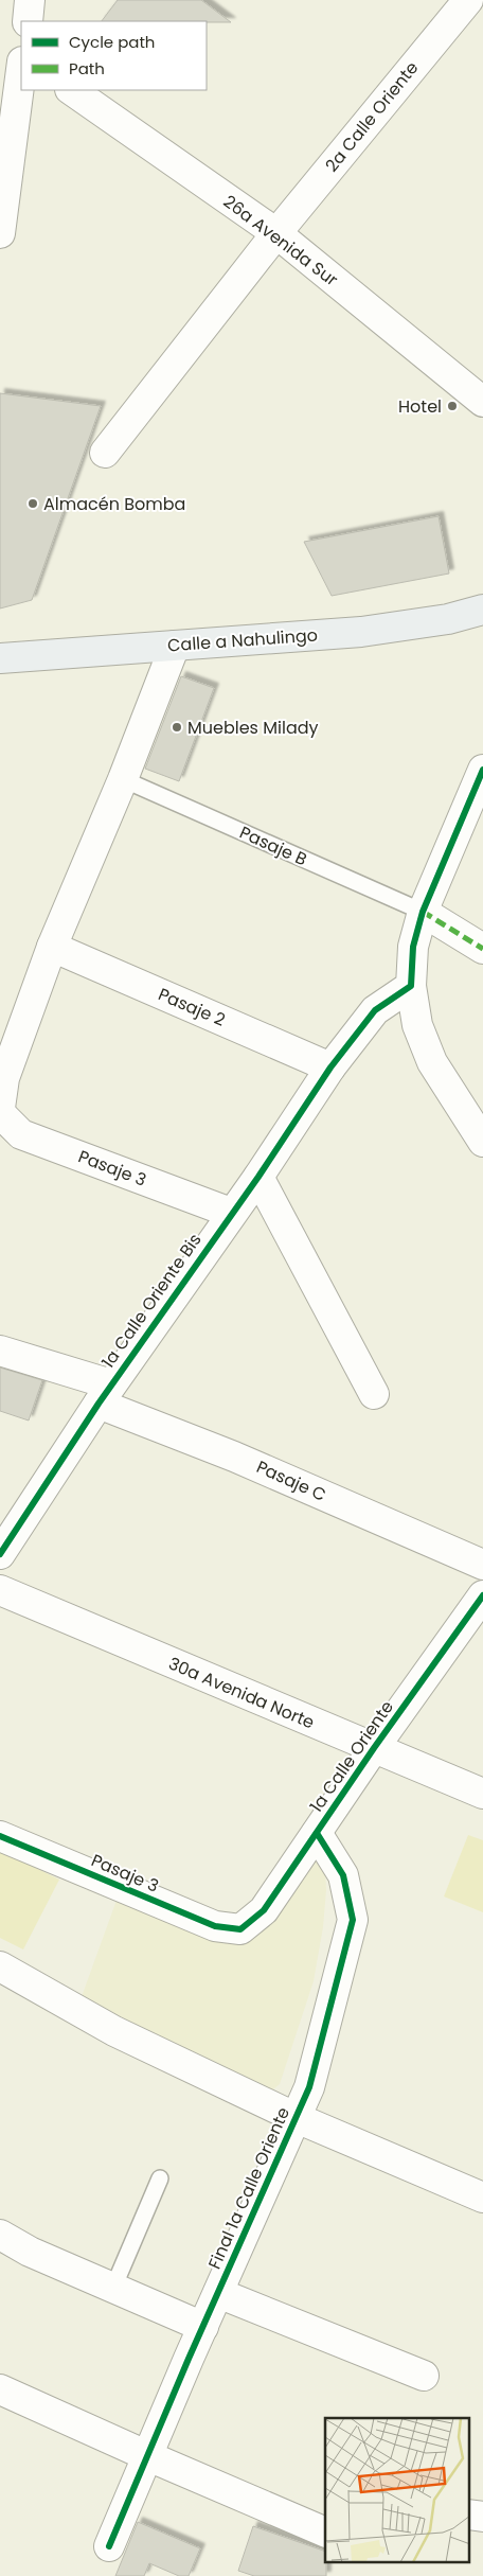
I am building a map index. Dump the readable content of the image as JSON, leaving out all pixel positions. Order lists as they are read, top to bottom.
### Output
{
  "streets": {
    "street": [
      "2a Calle Oriente",
      "26a Avenida Sur",
      "Calle a Nahulingo",
      "Pasaje 2",
      "Pasaje 3",
      "1a Calle Oriente Bis",
      "Pasaje C",
      "30a Avenida Norte",
      "1a Calle Oriente",
      "Final 1a Calle Oriente"
    ],
    "lane": ["Pasaje B"]
  },
  "crossings": [
    ["2a Calle Oriente", "26a Avenida Sur"],
    ["Pasaje 2", "1a Calle Oriente Bis"],
    ["Pasaje 3", "1a Calle Oriente Bis"],
    ["Pasaje 3", "1a Calle Oriente"],
    ["1a Calle Oriente Bis", "Pasaje C"],
    ["30a Avenida Norte", "1a Calle Oriente"],
    ["1a Calle Oriente", "Final 1a Calle Oriente"]
  ],
  "places": ["Hotel", "Almacén Bomba", "Muebles Milady"],
  "legend": ["Cycle path", "Path"]
}
